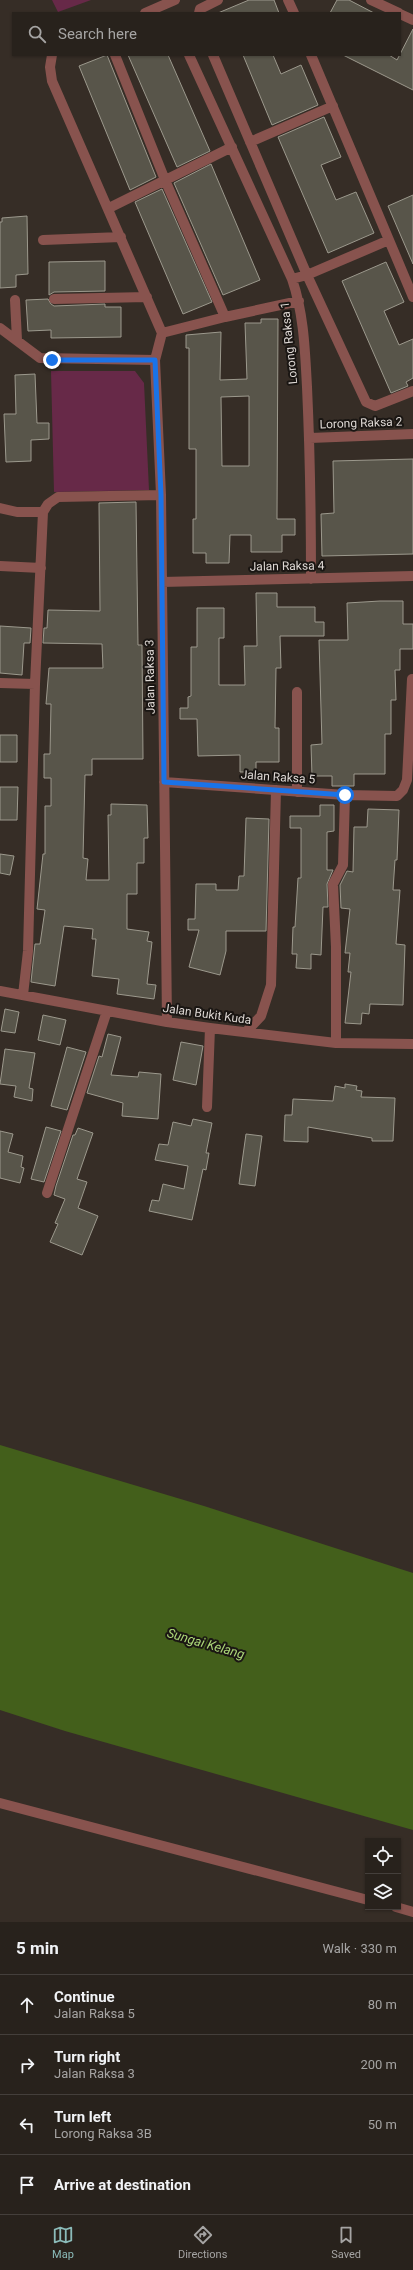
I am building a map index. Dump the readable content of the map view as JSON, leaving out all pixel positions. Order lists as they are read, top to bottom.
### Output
{
  "streets": {
    "street": [
      "Lorong Raksa 1",
      "Lorong Raksa 2",
      "Jalan Raksa 4",
      "Jalan Raksa 3",
      "Jalan Raksa 5",
      "Jalan Bukit Kuda"
    ]
  },
  "crossings": [
    ["Lorong Raksa 1", "Lorong Raksa 2"],
    ["Lorong Raksa 1", "Jalan Raksa 4"],
    ["Jalan Raksa 4", "Jalan Raksa 3"],
    ["Jalan Raksa 3", "Jalan Raksa 5"],
    ["Jalan Raksa 3", "Jalan Bukit Kuda"]
  ],
  "water": ["Sungai Kelang"],
  "page": {
    "search": "Search here",
    "heading": ["5 min", "Walk · 330 m"],
    "list": [
      ["Continue", "Jalan Raksa 5", "80 m"],
      ["Turn right", "Jalan Raksa 3", "200 m"],
      ["Turn left", "Lorong Raksa 3B", "50 m"],
      "Arrive at destination"
    ],
    "nav": ["Map", "Directions", "Saved"]
  }
}
